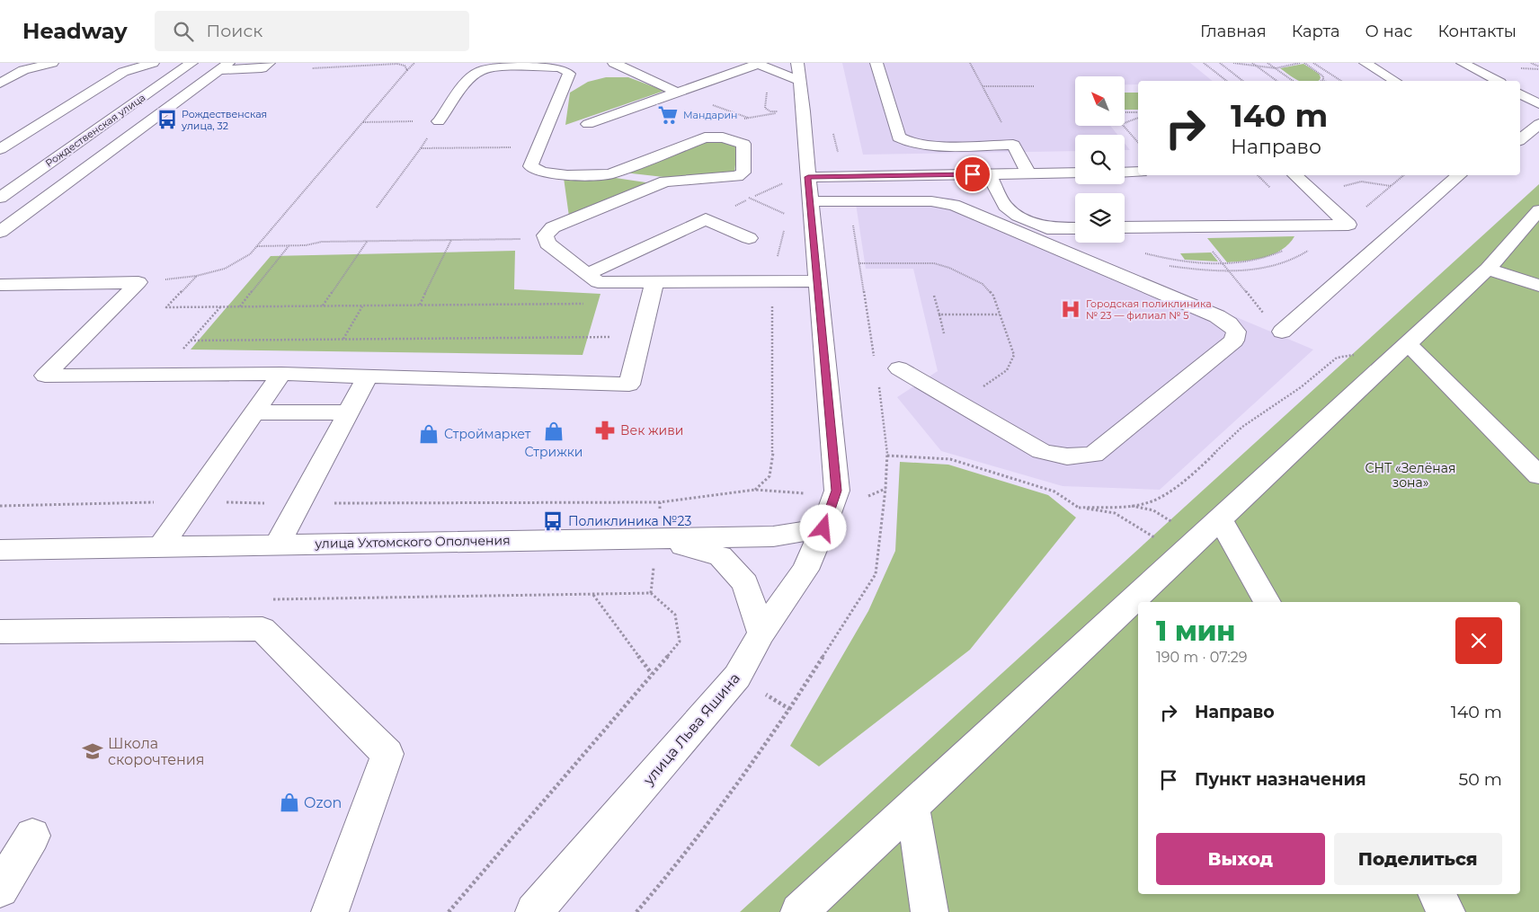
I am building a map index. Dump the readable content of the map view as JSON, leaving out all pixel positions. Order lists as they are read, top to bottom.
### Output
{
  "streets": {
    "street": ["Рождественская улица", "улица Ухтомского Ополчения", "улица Льва Яшина"]
  },
  "crossings": [
    ["улица Ухтомского Ополчения", "улица Льва Яшина"]
  ],
  "parks": ["СНТ «Зелёная зона»"],
  "places": {
    "supermarket": ["Мандарин"],
    "bus stop": ["Рождественская улица, 32", "Поликлиника №23"],
    "hospital": ["Городская поликлиника № 23 — филиал № 5"],
    "pharmacy": ["Век живи"],
    "shop": ["Стрижки", "Строймаркет", "Ozon"],
    "school or university": ["Школа скорочтения"]
  },
  "north": "top left",
  "page": {
    "header": "Headway",
    "search": "Поиск",
    "nav": [
      "Главная",
      "Карта",
      "О нас",
      "Контакты"
    ],
    "turn": ["140 m", "Направо"],
    "heading": ["1 мин", "190 m · 07:29"],
    "list": [
      {
        "name": "Направо",
        "value": "140 m"
      },
      {
        "name": "Пункт назначения",
        "value": "50 m"
      }
    ],
    "buttons": ["Выход", "Поделиться"]
  }
}
